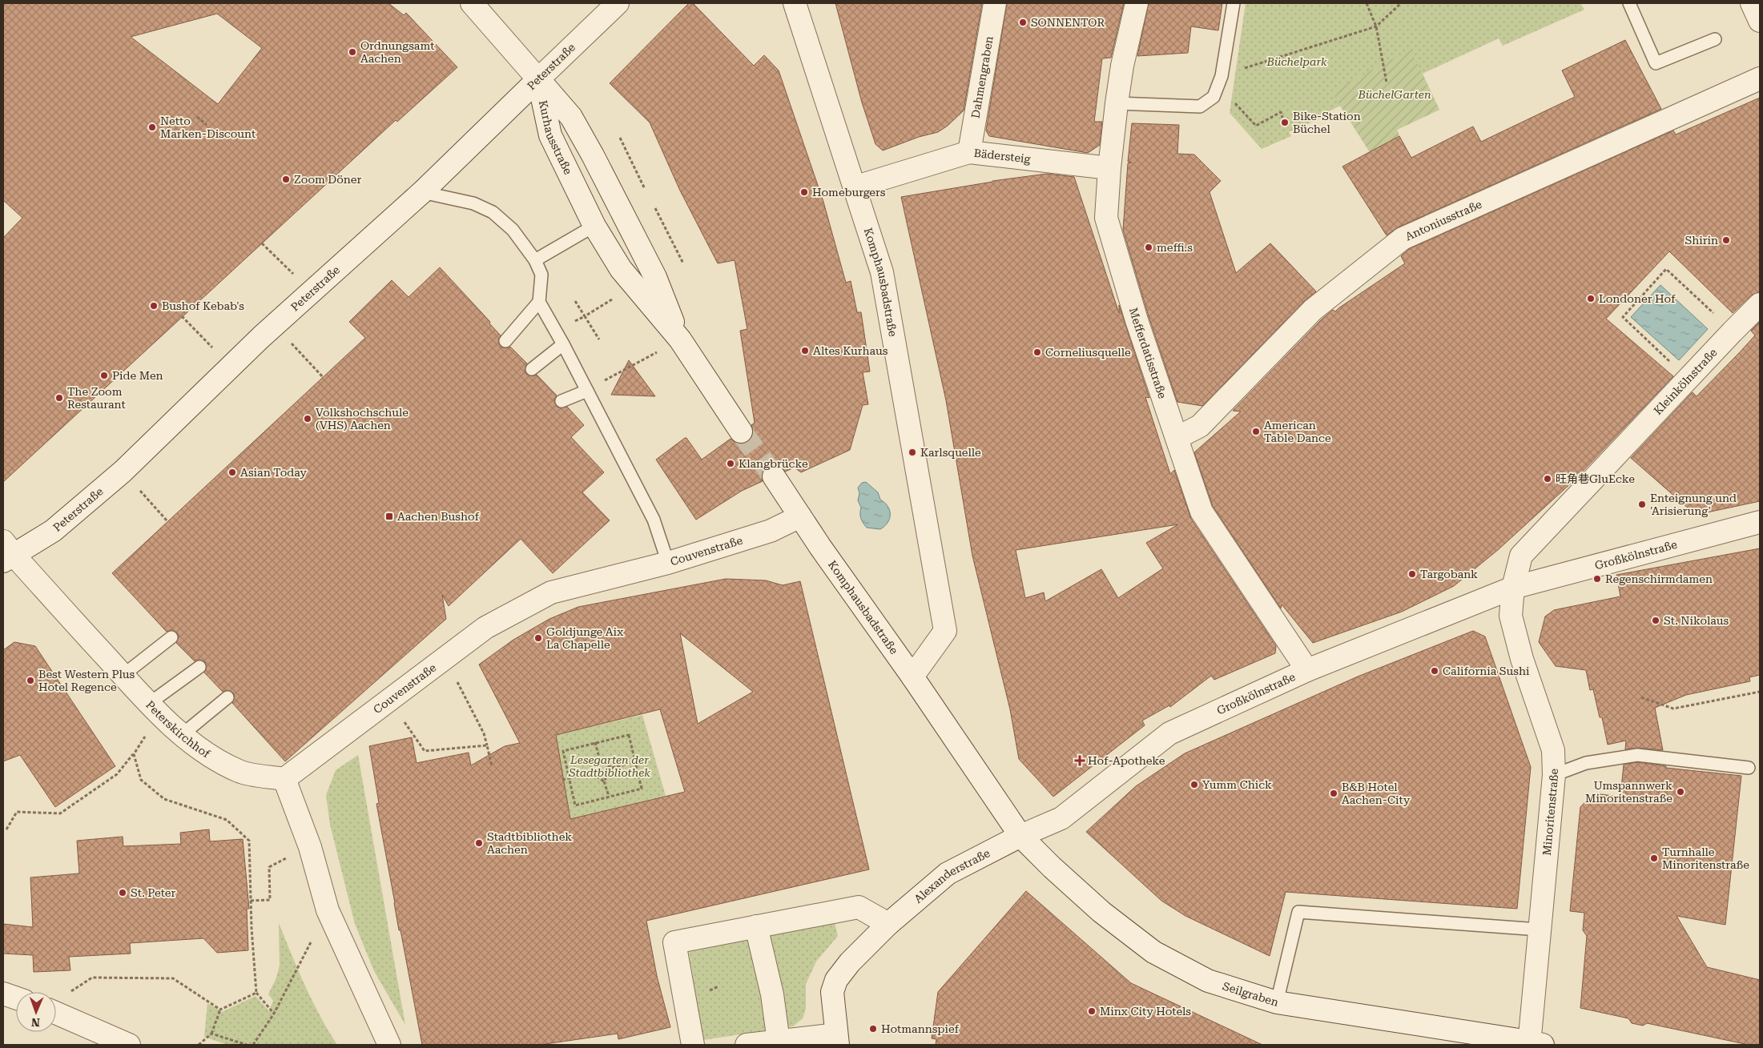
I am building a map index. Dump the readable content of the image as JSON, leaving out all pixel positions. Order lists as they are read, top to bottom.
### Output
{
  "streets": {
    "street": [
      "Peterstraße",
      "Dahmengraben",
      "Kurhausstraße",
      "Bädersteig",
      "Antoniusstraße",
      "Komphausbadstraße",
      "Mefferdatisstraße",
      "Kleinkölnstraße",
      "Couvenstraße",
      "Großkölnstraße",
      "Peterskirchhof",
      "Minoritenstraße",
      "Alexanderstraße",
      "Seilgraben"
    ]
  },
  "crossings": [
    ["Peterstraße", "Kurhausstraße"],
    ["Peterstraße", "Peterskirchhof"],
    ["Dahmengraben", "Bädersteig"],
    ["Bädersteig", "Komphausbadstraße"],
    ["Bädersteig", "Mefferdatisstraße"],
    ["Antoniusstraße", "Mefferdatisstraße"],
    ["Komphausbadstraße", "Couvenstraße"],
    ["Komphausbadstraße", "Großkölnstraße"],
    ["Komphausbadstraße", "Alexanderstraße"],
    ["Komphausbadstraße", "Seilgraben"],
    ["Mefferdatisstraße", "Großkölnstraße"],
    ["Kleinkölnstraße", "Großkölnstraße"],
    ["Kleinkölnstraße", "Minoritenstraße"],
    ["Couvenstraße", "Peterskirchhof"],
    ["Großkölnstraße", "Minoritenstraße"],
    ["Großkölnstraße", "Alexanderstraße"],
    ["Großkölnstraße", "Seilgraben"],
    ["Minoritenstraße", "Seilgraben"],
    ["Alexanderstraße", "Seilgraben"]
  ],
  "parks": ["Büchelpark", "BüchelGarten", "Lesegarten der Stadtbibliothek"],
  "places": {
    "other": [
      "SONNENTOR",
      "Ordnungsamt Aachen",
      "Bike-Station Büchel",
      "Netto Marken-Discount",
      "Zoom Döner",
      "Homeburgers",
      "Shirin",
      "meffi.s",
      "Londoner Hof",
      "Bushof Kebab's",
      "Altes Kurhaus",
      "Corneliusquelle",
      "Pide Men",
      "The Zoom Restaurant",
      "Volkshochschule (VHS) Aachen",
      "American Table Dance",
      "Karlsquelle",
      "Klangbrücke",
      "Asian Today",
      "旺角巷GluEcke",
      "Enteignung und 'Arisierung'",
      "Targobank",
      "Regenschirmdamen",
      "St. Nikolaus",
      "Goldjunge Aix La Chapelle",
      "California Sushi",
      "Best Western Plus Hotel Regence",
      "Yumm Chick",
      "Umspannwerk Minoritenstraße",
      "B&B Hotel Aachen-City",
      "Stadtbibliothek Aachen",
      "Turnhalle Minoritenstraße",
      "St. Peter",
      "Minx City Hotels",
      "Hotmannspief"
    ],
    "transit": ["Aachen Bushof"],
    "health": ["Hof-Apotheke"]
  },
  "north": "bottom"
}
